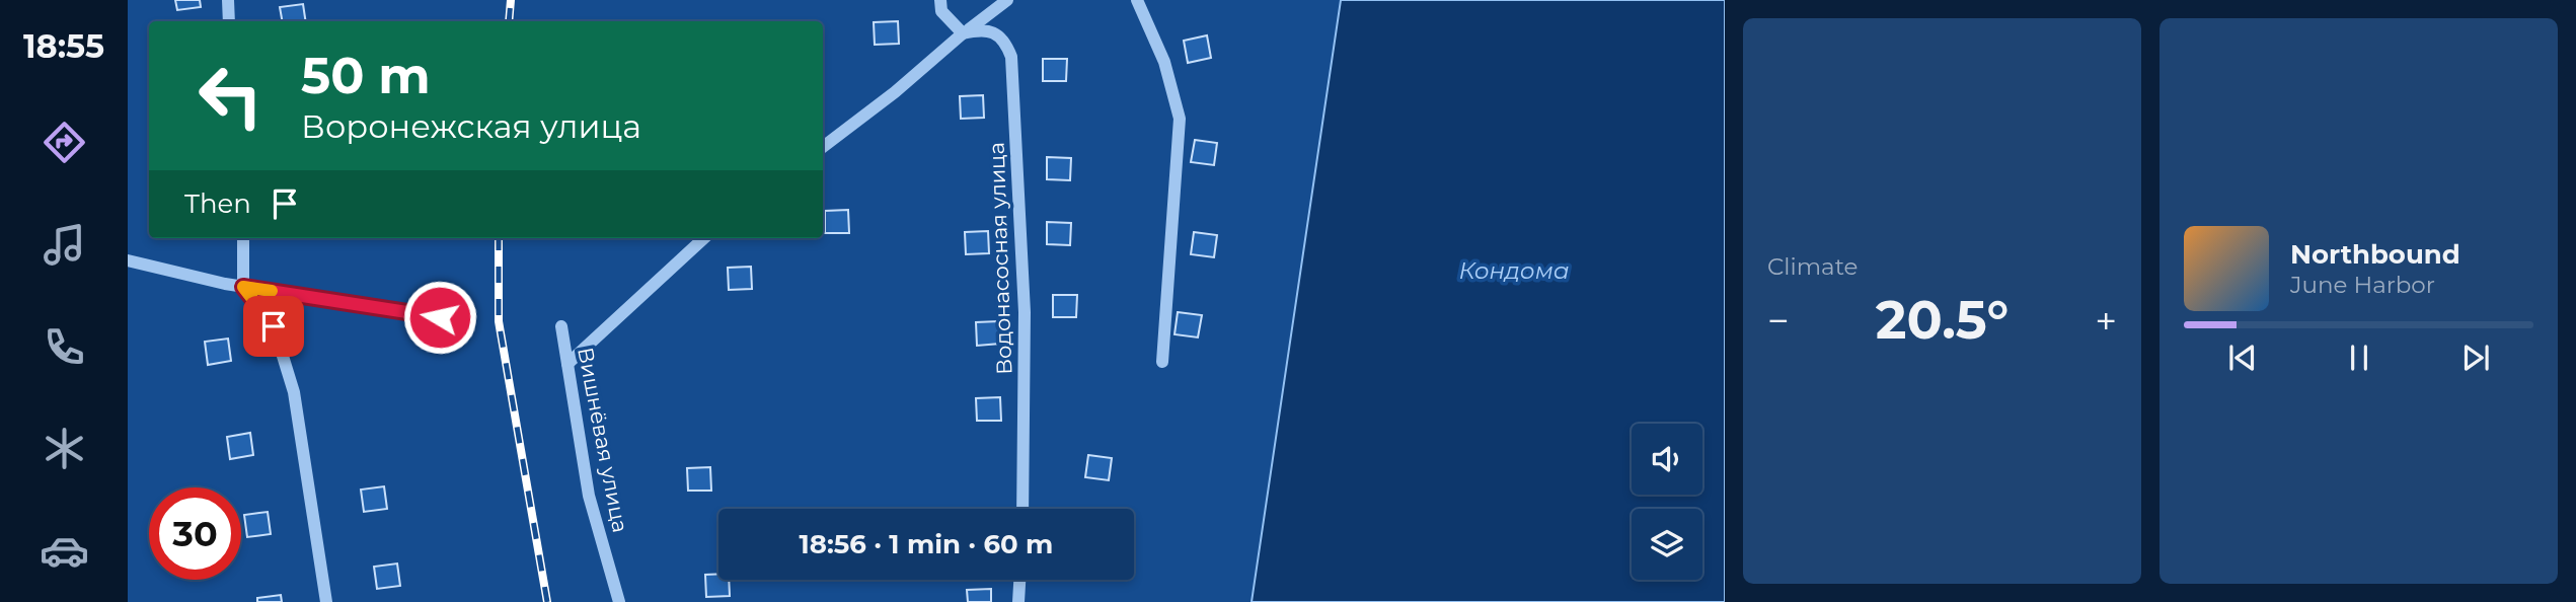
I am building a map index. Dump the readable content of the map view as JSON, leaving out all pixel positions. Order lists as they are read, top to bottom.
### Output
{
  "streets": {
    "street": ["Водонасосная улица", "Вишнёвая улица"]
  },
  "water": ["Кондома"],
  "page": {
    "tabs": "18:55",
    "tile": "Climate",
    "turn": ["50 m", "Воронежская улица"],
    "then": "Then",
    "song": ["Northbound", "June Harbor"],
    "heat": ["−", "20.5°", "+"],
    "limit": "30",
    "trip": "18:56 · 1 min · 60 m"
  }
}
